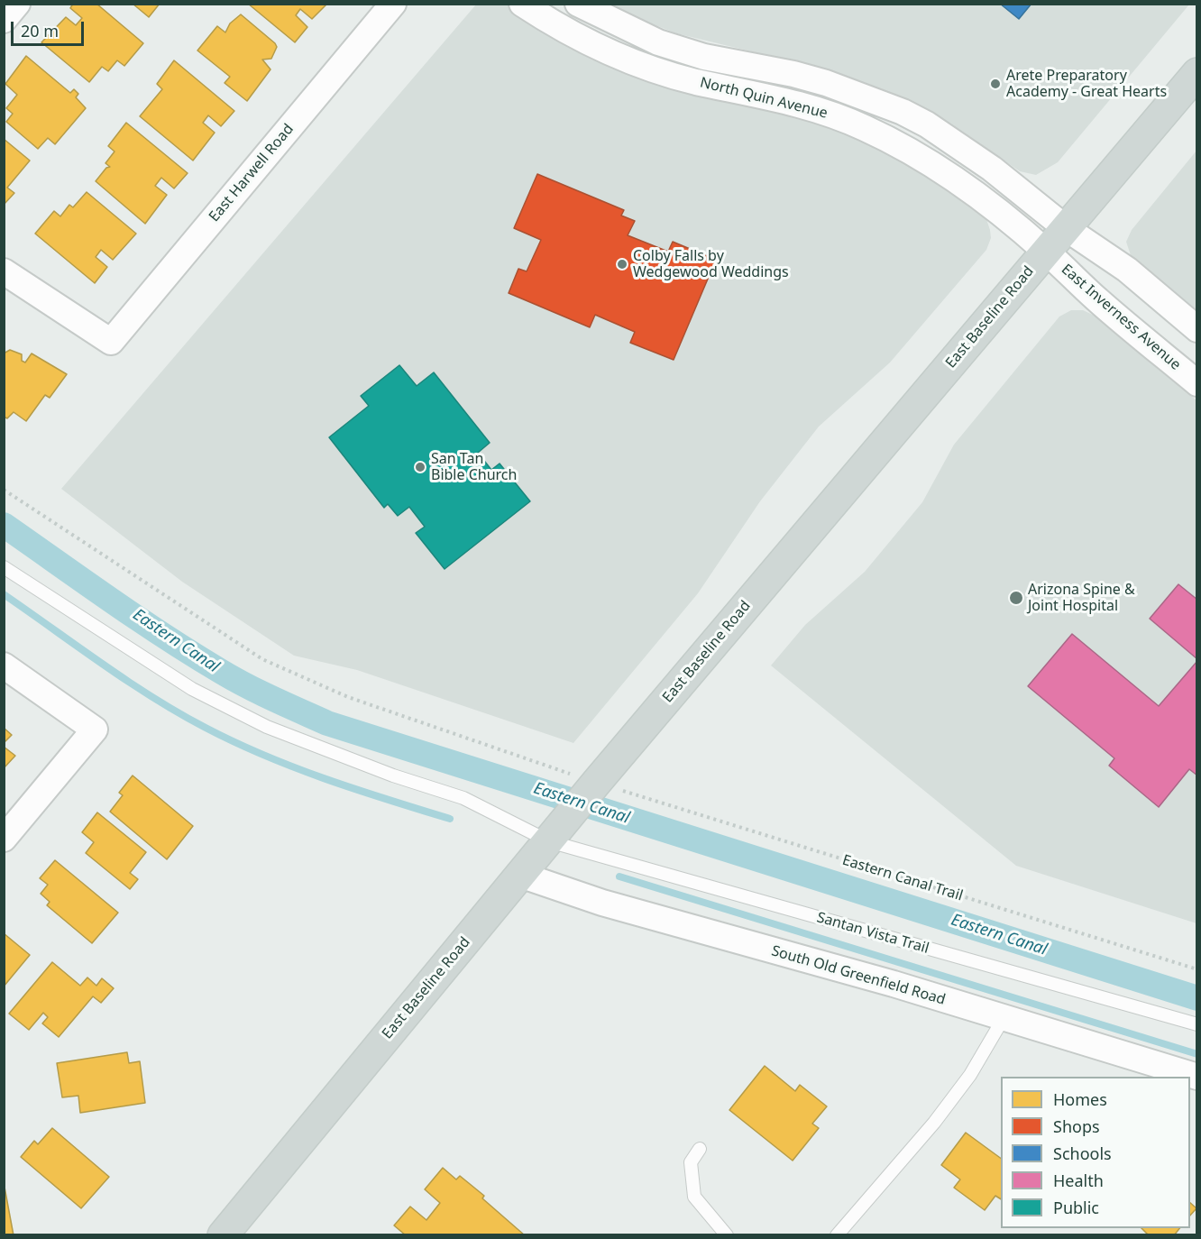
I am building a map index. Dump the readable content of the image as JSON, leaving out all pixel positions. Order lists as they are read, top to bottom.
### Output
{
  "streets": {
    "main road": ["East Baseline Road"],
    "street": [
      "North Quin Avenue",
      "East Harwell Road",
      "East Inverness Avenue",
      "South Old Greenfield Road"
    ],
    "lane": ["Santan Vista Trail"],
    "path": ["Eastern Canal Trail"]
  },
  "crossings": [
    ["North Quin Avenue", "East Baseline Road"],
    ["North Quin Avenue", "East Inverness Avenue"],
    ["East Baseline Road", "East Inverness Avenue"],
    ["East Baseline Road", "Eastern Canal Trail"],
    ["East Baseline Road", "Santan Vista Trail"],
    ["East Baseline Road", "South Old Greenfield Road"]
  ],
  "water": ["Eastern Canal"],
  "places": [
    "Arete Preparatory Academy - Great Hearts",
    "Colby Falls by Wedgewood Weddings",
    "San Tan Bible Church",
    "Arizona Spine & Joint Hospital"
  ],
  "legend": [
    "Homes",
    "Shops",
    "Schools",
    "Health",
    "Public"
  ],
  "scale_bar": "20 m"
}
